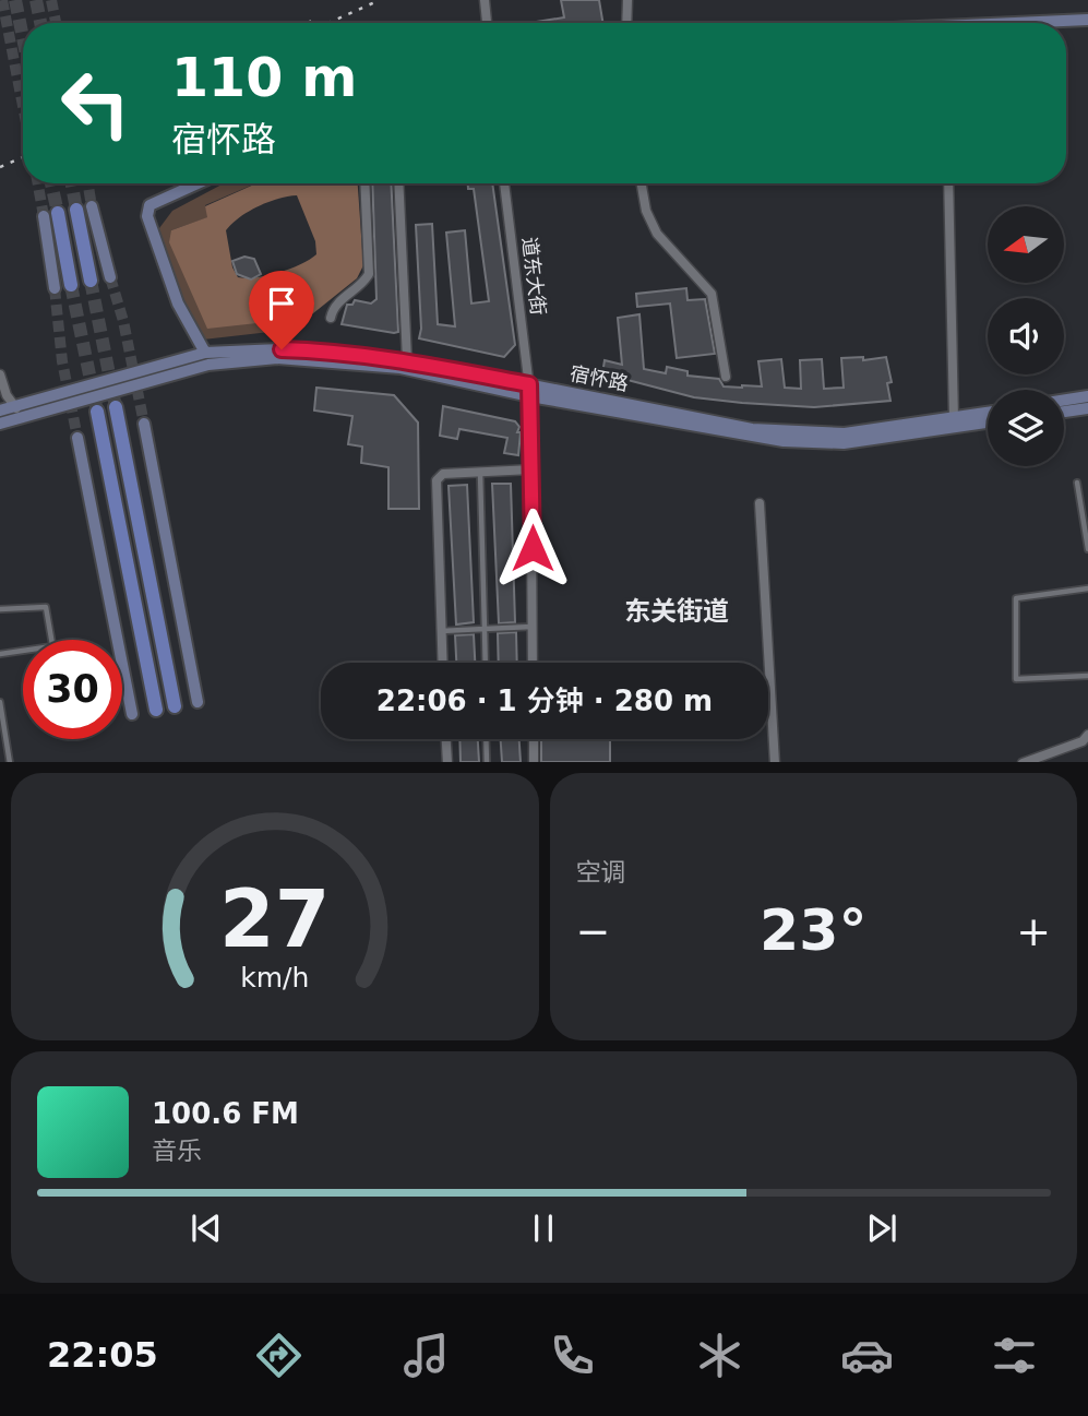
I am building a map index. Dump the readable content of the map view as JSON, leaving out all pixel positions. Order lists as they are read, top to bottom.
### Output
{
  "streets": {
    "main road": ["宿怀路"],
    "street": ["道东大街"]
  },
  "crossings": [
    ["道东大街", "宿怀路"]
  ],
  "districts": ["东关街道"],
  "north": "left",
  "page": {
    "turn": ["110 m", "宿怀路"],
    "limit": "30",
    "trip": "22:06 · 1 分钟 · 280 m",
    "tile": "空调",
    "heat": ["−", "23°", "+"],
    "song": ["100.6 FM", "音乐"],
    "tabs": "22:05",
    "gauge": ["27", "km/h"]
  }
}
